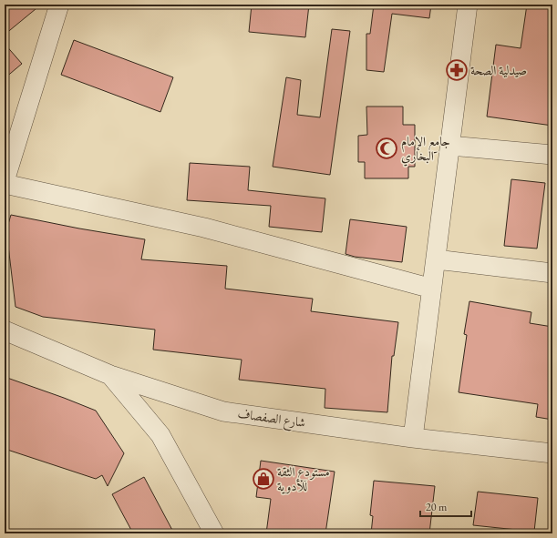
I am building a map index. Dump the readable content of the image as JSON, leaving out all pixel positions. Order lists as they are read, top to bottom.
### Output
{
  "streets": {
    "street": ["شارع الصفصاف"]
  },
  "places": {
    "pharmacy": ["صيدلية الصحة"],
    "mosque": ["جامع الإمام البخاري"],
    "shop": ["مستودع الثقة للأدوية"]
  },
  "scale_bar": "20 m"
}
